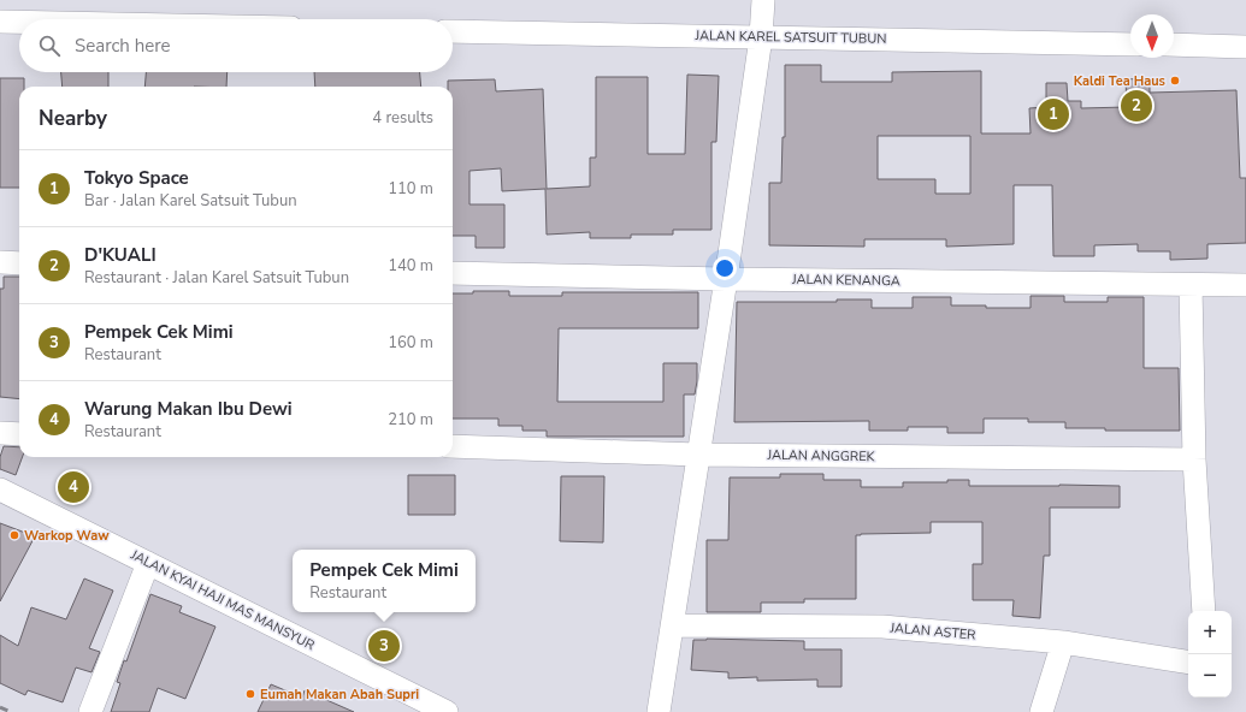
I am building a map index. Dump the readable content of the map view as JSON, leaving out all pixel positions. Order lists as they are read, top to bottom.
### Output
{
  "streets": {
    "street": [
      "JALAN KAREL SATSUIT TUBUN",
      "JALAN KENANGA",
      "JALAN ANGGREK",
      "JALAN KYAI HAJI MAS MANSYUR",
      "JALAN ASTER"
    ]
  },
  "places": ["Kaldi Tea Haus", "Warkop Waw", "Eumah Makan Abah Supri"],
  "north": "bottom",
  "page": {
    "search": "Search here",
    "heading": ["Nearby", "4 results"],
    "pins": [
      "2",
      "1",
      "4",
      "3"
    ],
    "list": [
      {
        "mark": "1",
        "name": "Tokyo Space",
        "note": "Bar · Jalan Karel Satsuit Tubun",
        "value": "110 m"
      },
      {
        "mark": "2",
        "name": "D'KUALI",
        "note": "Restaurant · Jalan Karel Satsuit Tubun",
        "value": "140 m"
      },
      {
        "mark": "3",
        "name": "Pempek Cek Mimi",
        "note": "Restaurant",
        "value": "160 m"
      },
      {
        "mark": "4",
        "name": "Warung Makan Ibu Dewi",
        "note": "Restaurant",
        "value": "210 m"
      }
    ],
    "popup": ["Pempek Cek Mimi", "Restaurant"],
    "map_buttons": ["+", "−"]
  }
}
